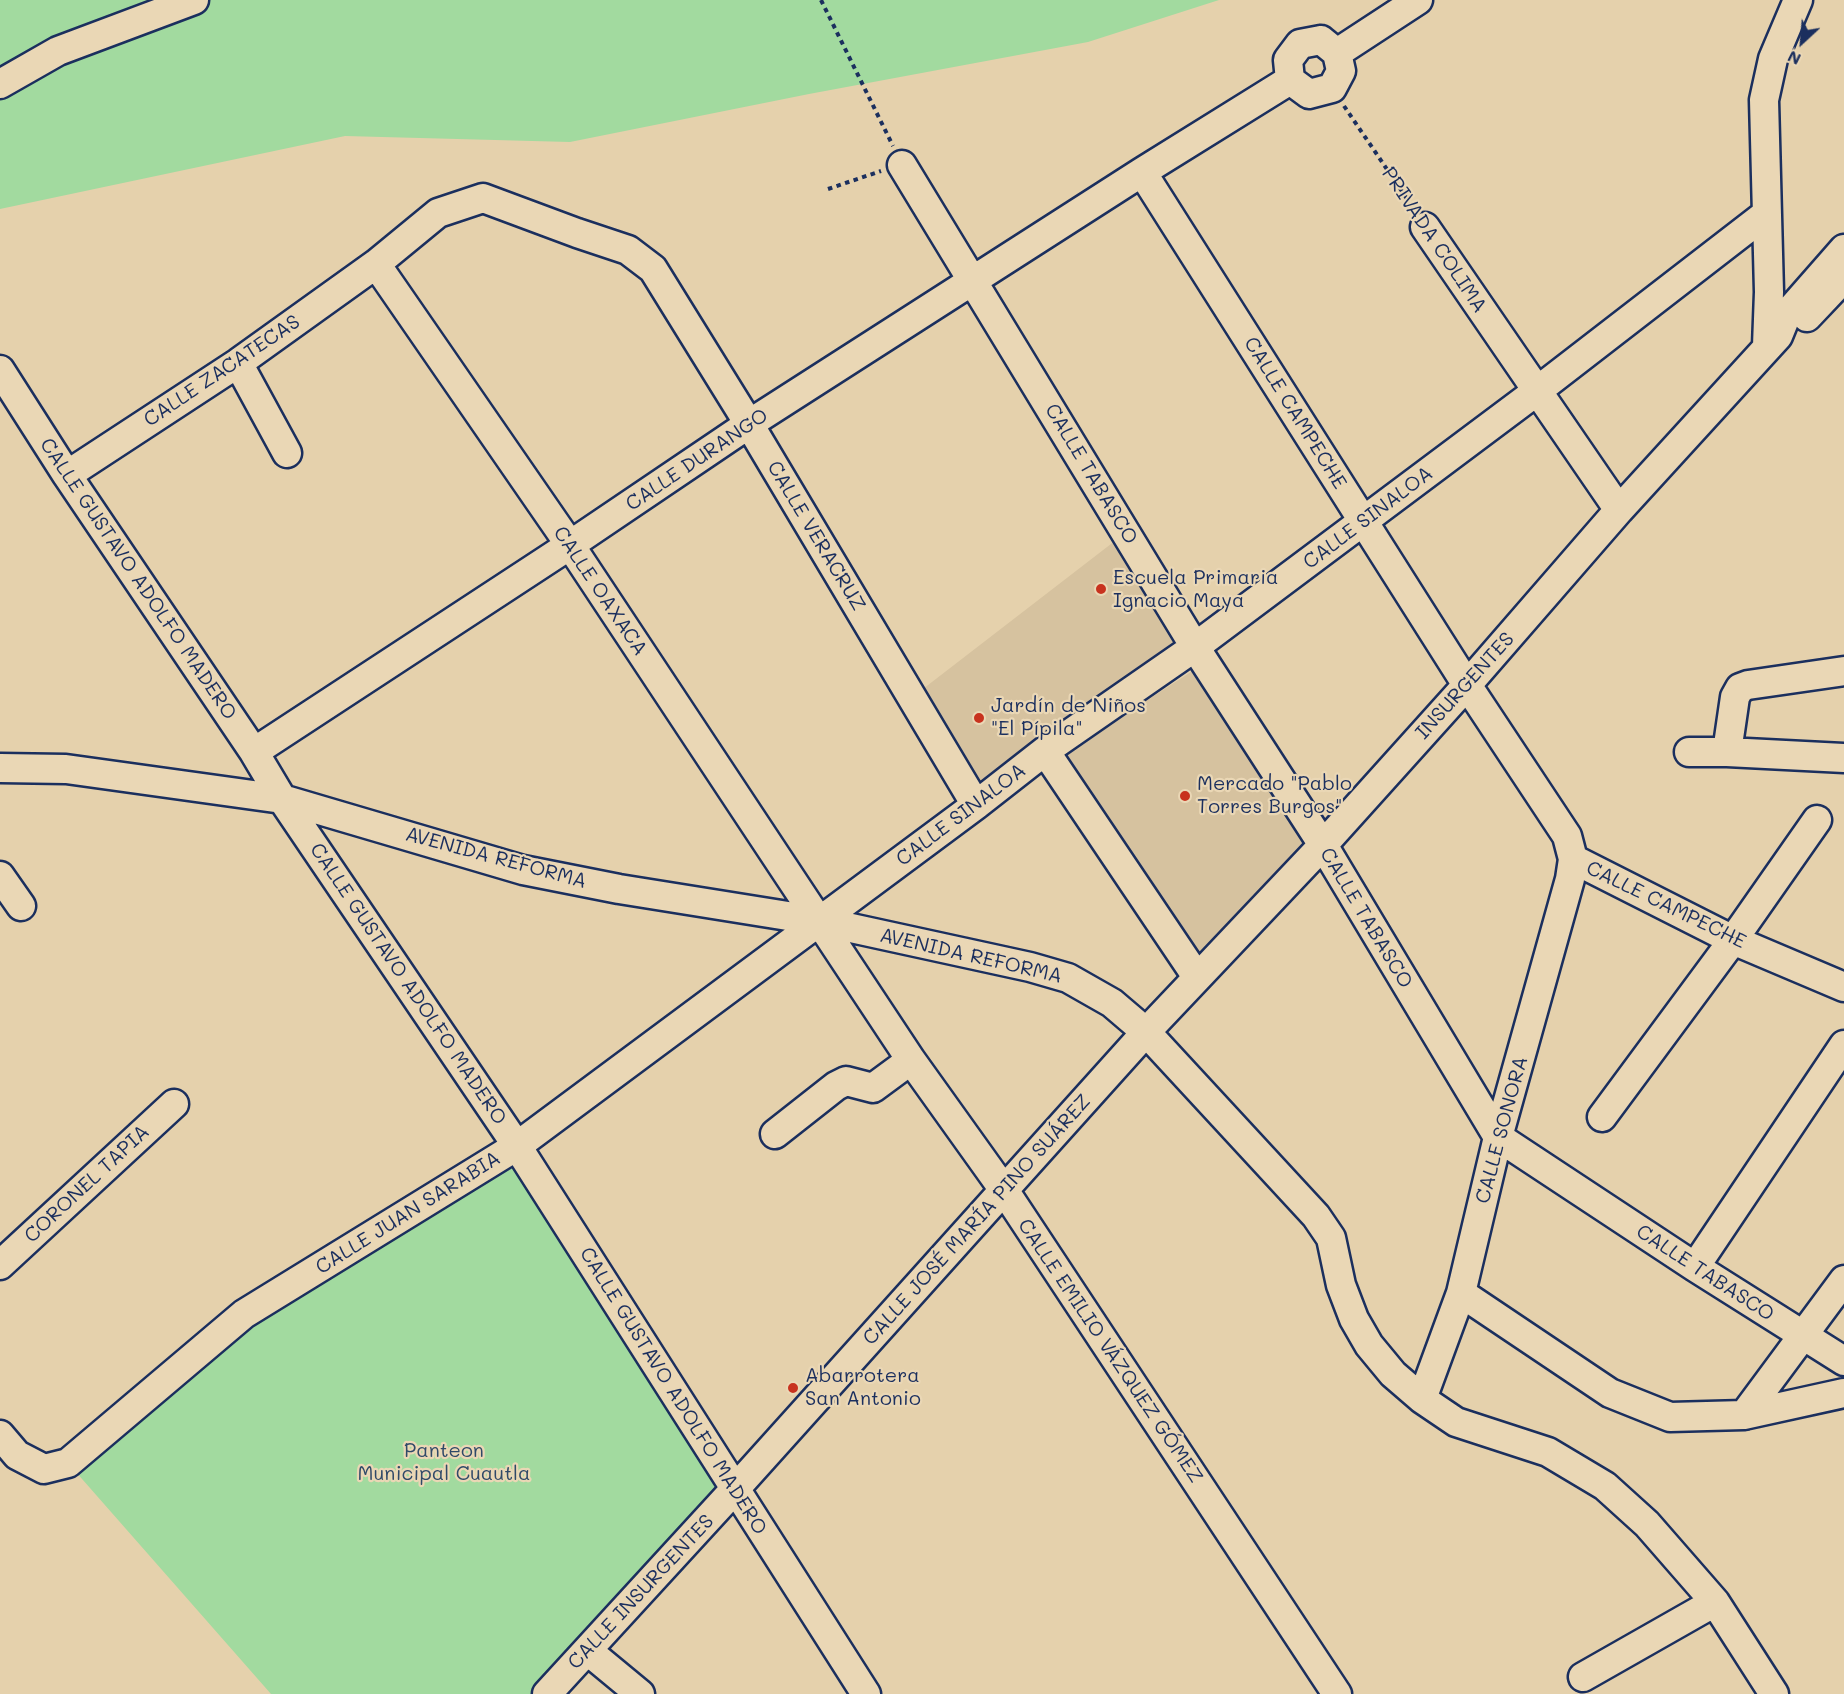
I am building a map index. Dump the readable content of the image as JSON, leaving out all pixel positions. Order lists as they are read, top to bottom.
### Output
{
  "streets": {
    "street": [
      "PRIVADA COLIMA",
      "CALLE ZACATECAS",
      "CALLE CAMPECHE",
      "CALLE DURANGO",
      "CALLE TABASCO",
      "CALLE SINALOA",
      "CALLE VERACRUZ",
      "CALLE GUSTAVO ADOLFO MADERO",
      "CALLE OAXACA",
      "INSURGENTES",
      "AVENIDA REFORMA",
      "CALLE SONORA",
      "CORONEL TAPIA",
      "CALLE JUAN SARABIA",
      "CALLE JOSÉ MARÍA PINO SUÁREZ",
      "CALLE EMILIO VÁZQUEZ GÓMEZ",
      "CALLE INSURGENTES"
    ]
  },
  "crossings": [
    ["PRIVADA COLIMA", "CALLE DURANGO"],
    ["PRIVADA COLIMA", "CALLE SINALOA"],
    ["PRIVADA COLIMA", "INSURGENTES"],
    ["CALLE ZACATECAS", "CALLE VERACRUZ"],
    ["CALLE ZACATECAS", "CALLE GUSTAVO ADOLFO MADERO"],
    ["CALLE ZACATECAS", "CALLE OAXACA"],
    ["CALLE CAMPECHE", "CALLE DURANGO"],
    ["CALLE CAMPECHE", "CALLE SINALOA"],
    ["CALLE CAMPECHE", "INSURGENTES"],
    ["CALLE CAMPECHE", "CALLE SONORA"],
    ["CALLE DURANGO", "CALLE TABASCO"],
    ["CALLE DURANGO", "CALLE VERACRUZ"],
    ["CALLE DURANGO", "CALLE GUSTAVO ADOLFO MADERO"],
    ["CALLE DURANGO", "CALLE OAXACA"],
    ["CALLE TABASCO", "CALLE SINALOA"],
    ["CALLE TABASCO", "INSURGENTES"],
    ["CALLE TABASCO", "CALLE SONORA"],
    ["CALLE SINALOA", "CALLE VERACRUZ"],
    ["CALLE SINALOA", "CALLE OAXACA"],
    ["CALLE SINALOA", "AVENIDA REFORMA"],
    ["CALLE SINALOA", "CALLE JUAN SARABIA"],
    ["CALLE SINALOA", "CALLE EMILIO VÁZQUEZ GÓMEZ"],
    ["CALLE GUSTAVO ADOLFO MADERO", "AVENIDA REFORMA"],
    ["CALLE GUSTAVO ADOLFO MADERO", "CALLE JUAN SARABIA"],
    ["CALLE GUSTAVO ADOLFO MADERO", "CALLE JOSÉ MARÍA PINO SUÁREZ"],
    ["CALLE GUSTAVO ADOLFO MADERO", "CALLE INSURGENTES"],
    ["CALLE OAXACA", "AVENIDA REFORMA"],
    ["CALLE OAXACA", "CALLE JUAN SARABIA"],
    ["CALLE OAXACA", "CALLE EMILIO VÁZQUEZ GÓMEZ"],
    ["INSURGENTES", "AVENIDA REFORMA"],
    ["INSURGENTES", "CALLE JOSÉ MARÍA PINO SUÁREZ"],
    ["AVENIDA REFORMA", "CALLE SONORA"],
    ["AVENIDA REFORMA", "CALLE JUAN SARABIA"],
    ["AVENIDA REFORMA", "CALLE JOSÉ MARÍA PINO SUÁREZ"],
    ["AVENIDA REFORMA", "CALLE EMILIO VÁZQUEZ GÓMEZ"],
    ["CALLE JUAN SARABIA", "CALLE EMILIO VÁZQUEZ GÓMEZ"],
    ["CALLE JOSÉ MARÍA PINO SUÁREZ", "CALLE EMILIO VÁZQUEZ GÓMEZ"],
    ["CALLE JOSÉ MARÍA PINO SUÁREZ", "CALLE INSURGENTES"]
  ],
  "parks": ["Panteon Municipal Cuautla"],
  "places": [
    "Escuela Primaria Ignacio Maya",
    "Jardín de Niños \"El Pípila\"",
    "Mercado \"Pablo Torres Burgos\"",
    "Abarrotera San Antonio"
  ],
  "north": "bottom left"
}
